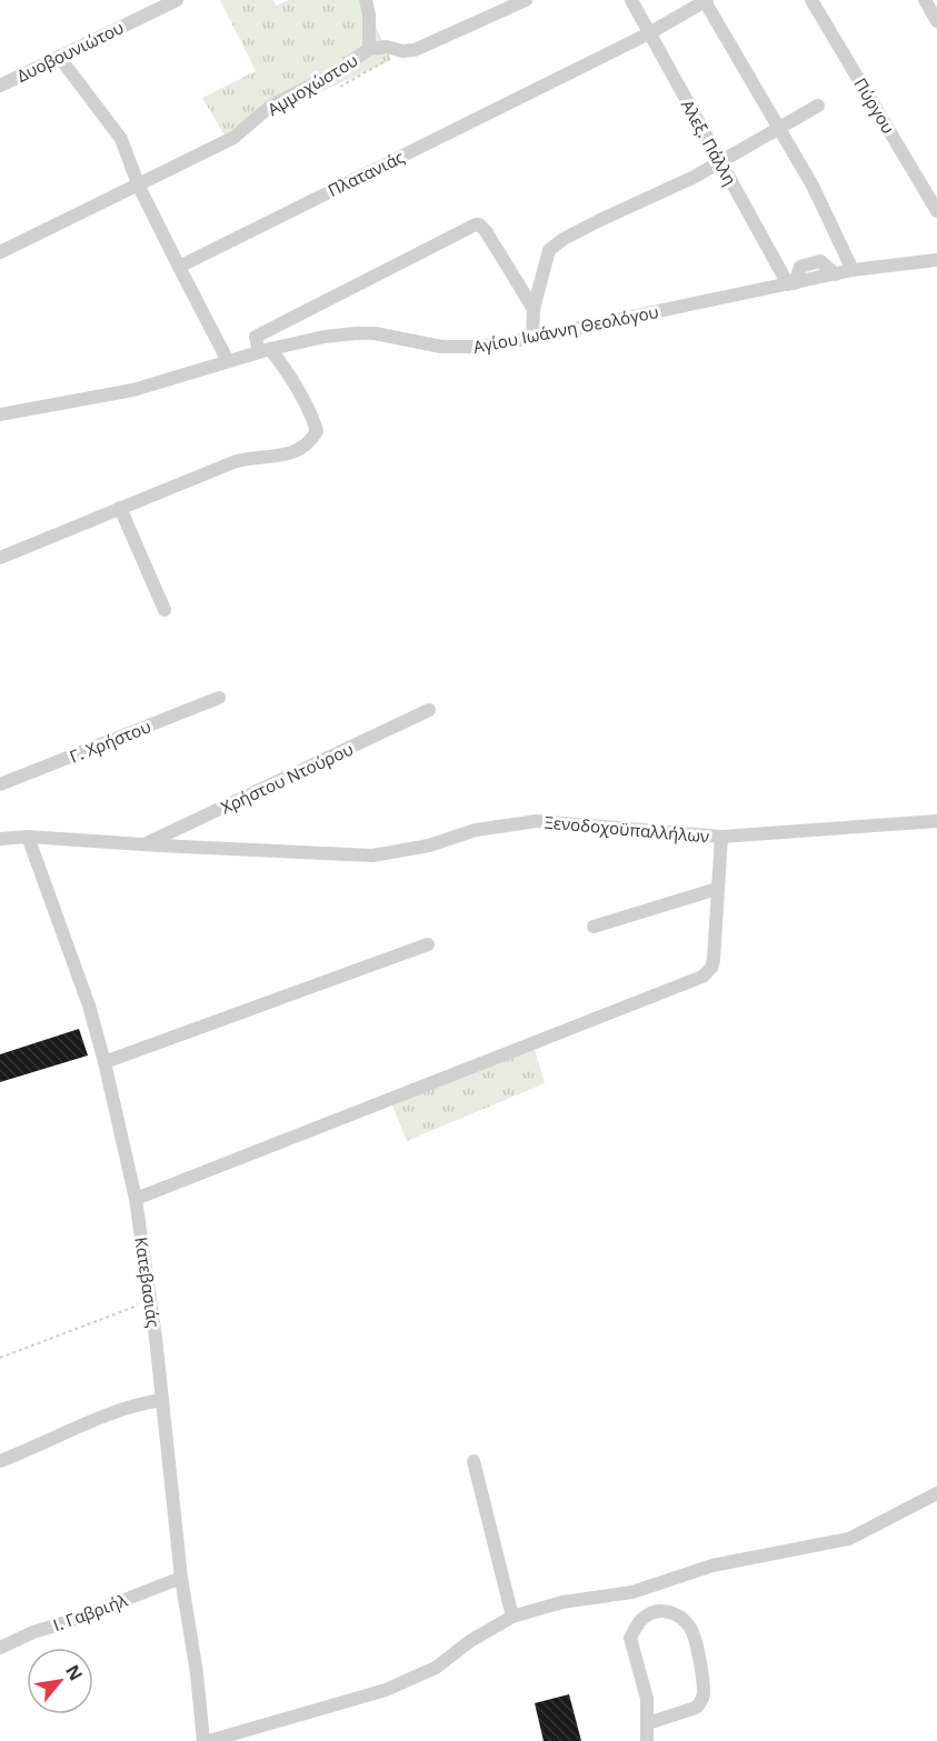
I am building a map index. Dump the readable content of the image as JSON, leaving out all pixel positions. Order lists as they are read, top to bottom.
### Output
{
  "streets": {
    "street": [
      "Δυοβουνιώτου",
      "Αμμοχώστου",
      "Πύργου",
      "Αλεξ. Πάλλη",
      "Πλατανιάς",
      "Αγίου Ιωάννη Θεολόγου",
      "Γ. Χρήστου",
      "Χρήστου Ντούρου",
      "Ξενοδοχοϋπαλλήλων",
      "Κατεβασιάς",
      "Ι. Γαβριήλ"
    ]
  },
  "crossings": [
    ["Αλεξ. Πάλλη", "Πλατανιάς"],
    ["Αλεξ. Πάλλη", "Αγίου Ιωάννη Θεολόγου"],
    ["Χρήστου Ντούρου", "Ξενοδοχοϋπαλλήλων"],
    ["Ξενοδοχοϋπαλλήλων", "Κατεβασιάς"],
    ["Κατεβασιάς", "Ι. Γαβριήλ"]
  ],
  "north": "top right"
}
